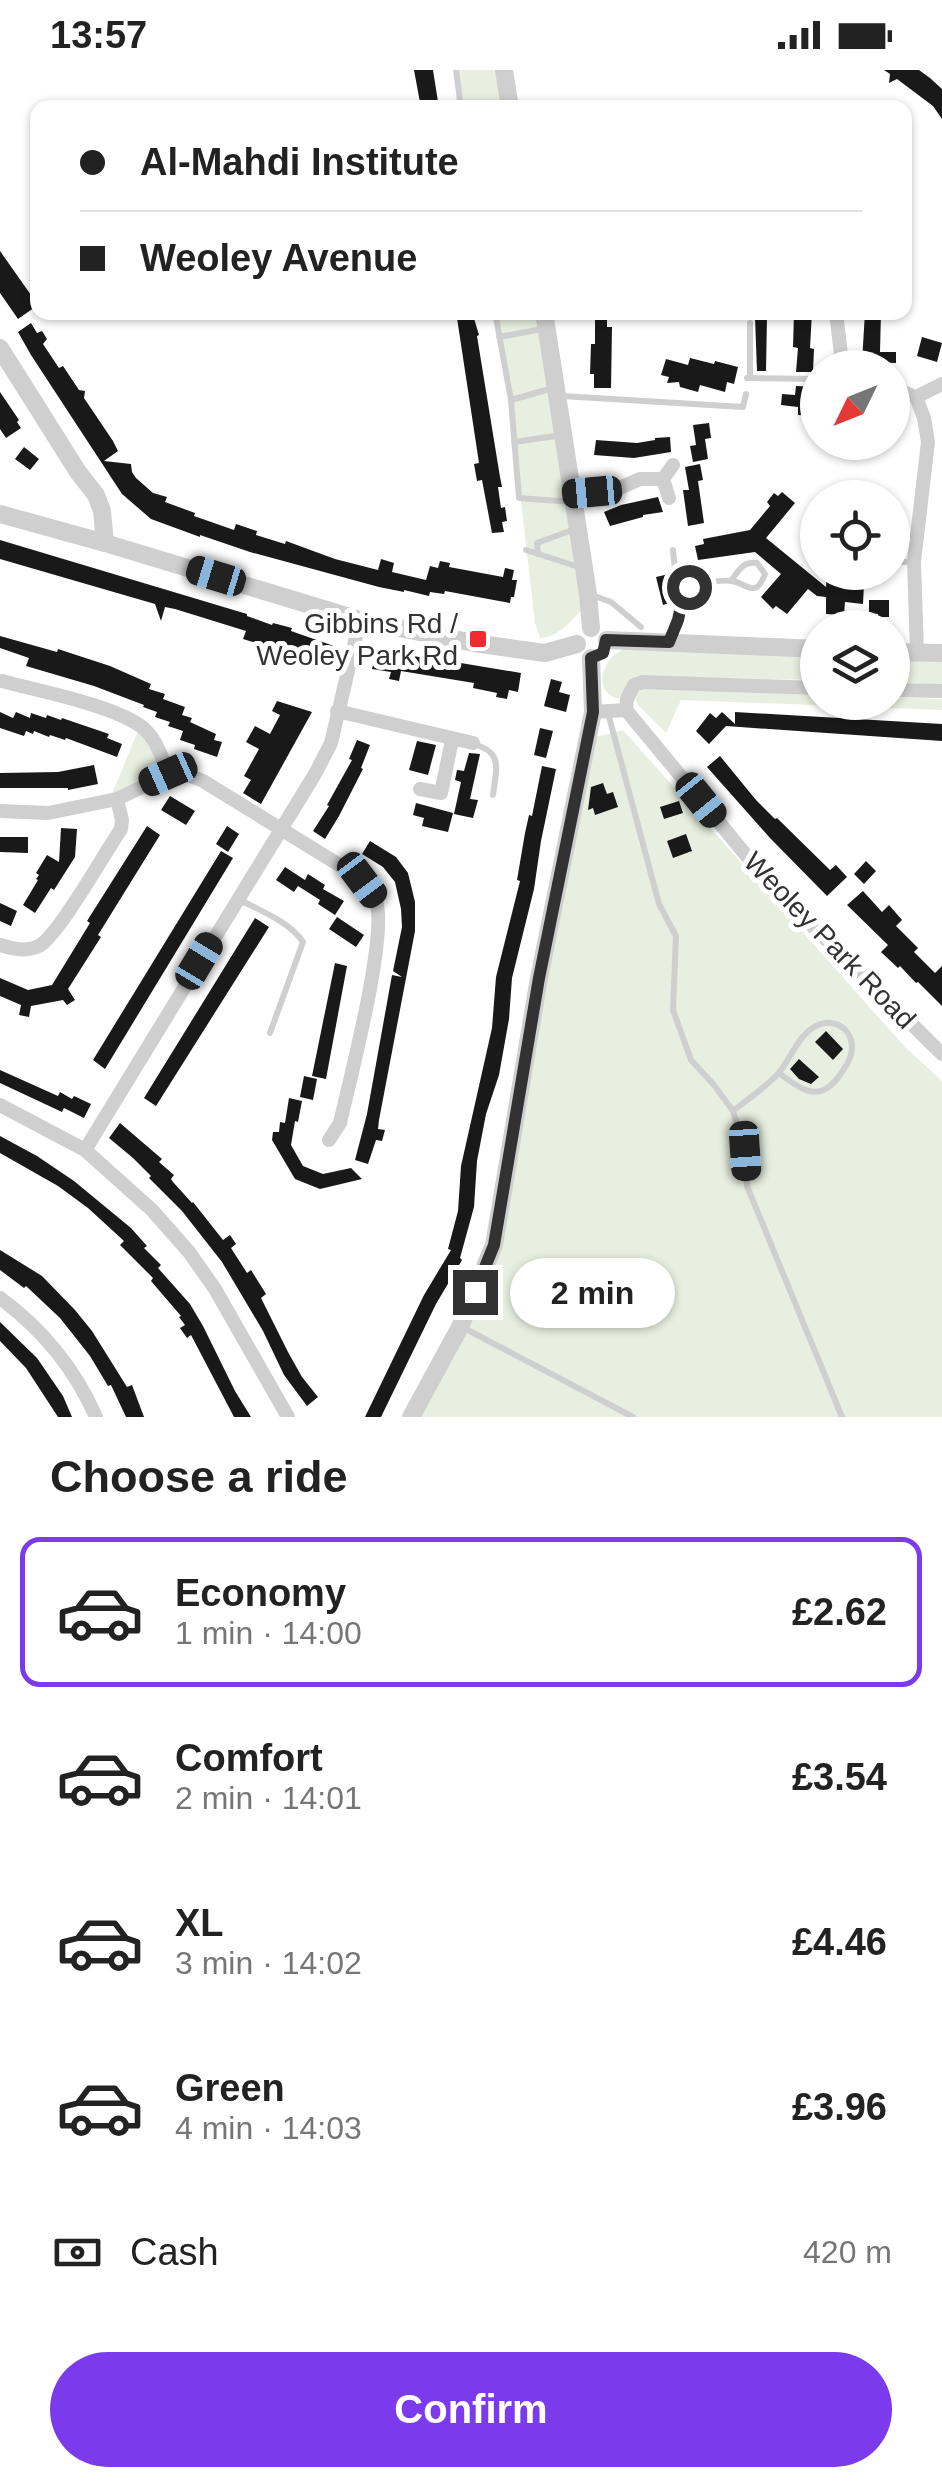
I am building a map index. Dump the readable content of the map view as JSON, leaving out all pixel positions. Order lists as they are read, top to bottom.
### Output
{
  "streets": {
    "street": ["Weoley Park Road"]
  },
  "places": {
    "transit": ["Gibbins Rd / Weoley Park Rd"]
  },
  "north": "bottom left",
  "page": {
    "status": "13:57",
    "banner": ["Al-Mahdi Institute", "Weoley Avenue"],
    "bubble": "2 min",
    "heading": "Choose a ride",
    "list": [
      {
        "name": "Economy",
        "note": "1 min · 14:00",
        "value": "£2.62"
      },
      {
        "name": "Comfort",
        "note": "2 min · 14:01",
        "value": "£3.54"
      },
      {
        "name": "XL",
        "note": "3 min · 14:02",
        "value": "£4.46"
      },
      {
        "name": "Green",
        "note": "4 min · 14:03",
        "value": "£3.96"
      }
    ],
    "pay": ["Cash", "420 m"],
    "buttons": "Confirm"
  }
}
